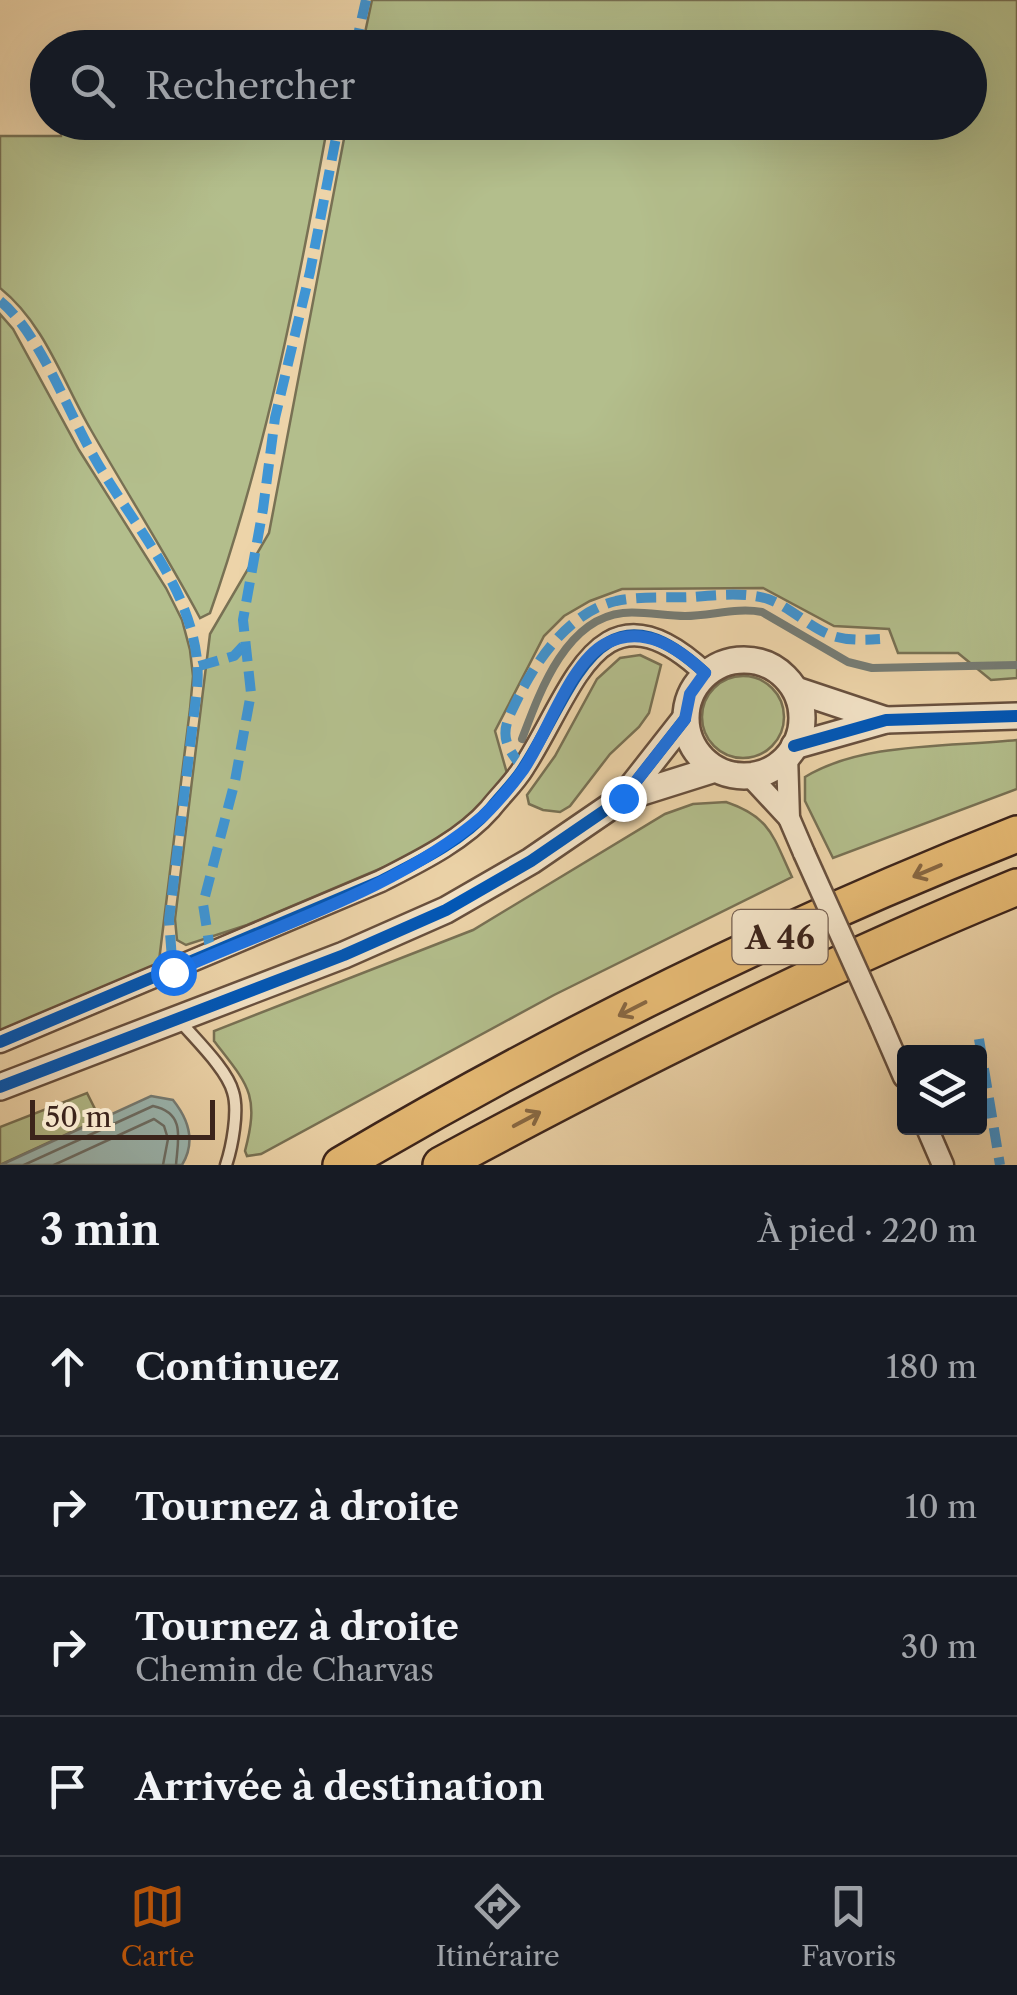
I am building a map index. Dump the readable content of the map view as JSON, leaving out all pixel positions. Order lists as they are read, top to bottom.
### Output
{
  "streets": {
    "highway": ["A 46"]
  },
  "scale_bar": "50 m",
  "page": {
    "search": "Rechercher",
    "scale": "50 m",
    "heading": ["3 min", "À pied · 220 m"],
    "list": [
      ["Continuez", "180 m"],
      ["Tournez à droite", "10 m"],
      ["Tournez à droite", "Chemin de Charvas", "30 m"],
      "Arrivée à destination"
    ],
    "nav": ["Carte", "Itinéraire", "Favoris"]
  }
}
